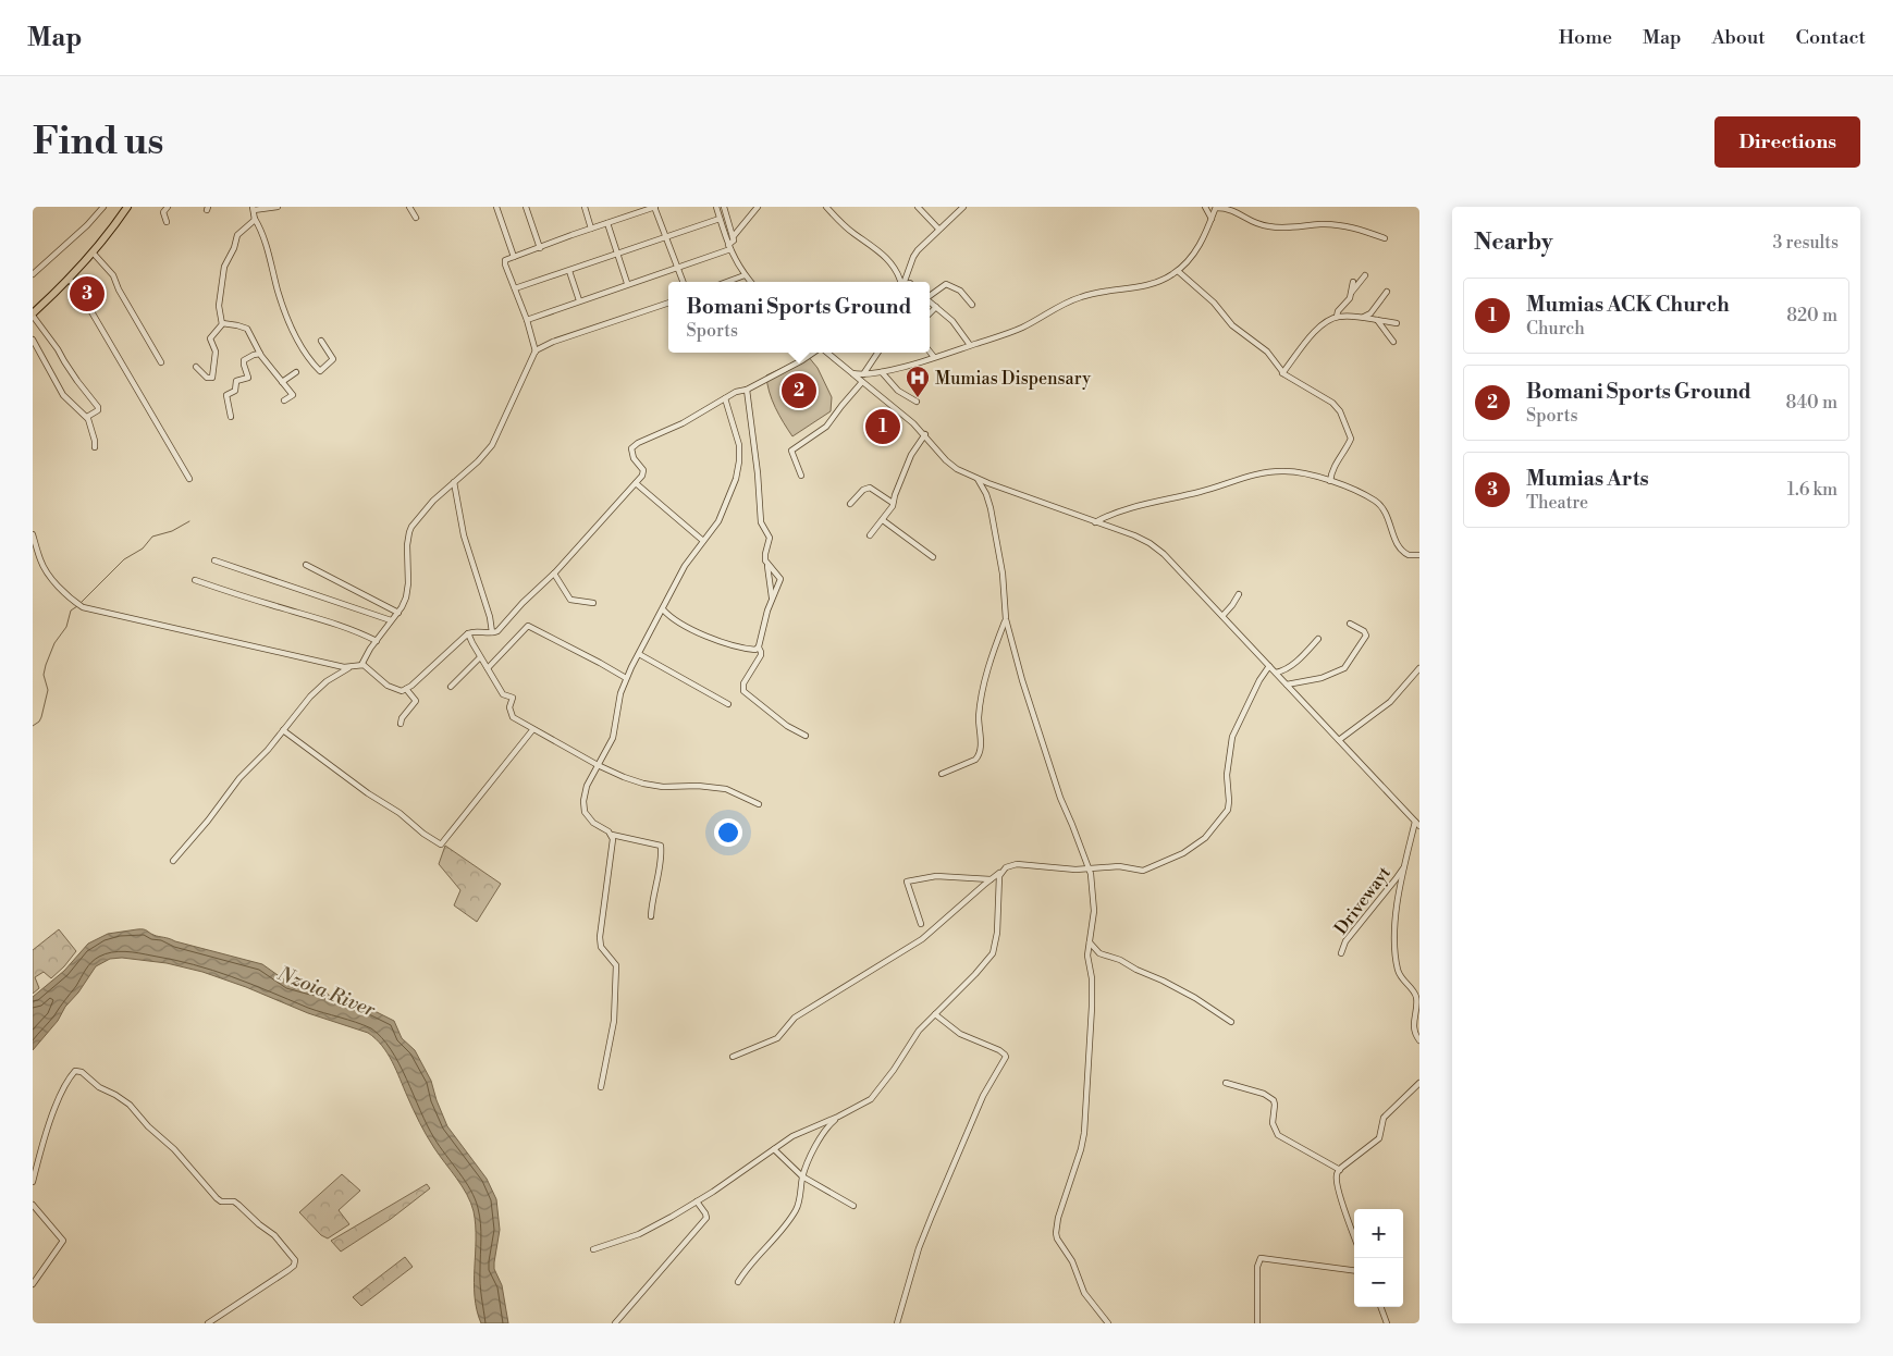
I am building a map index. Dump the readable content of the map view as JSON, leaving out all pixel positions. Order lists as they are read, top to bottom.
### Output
{
  "streets": {
    "street": ["Drivewayt"]
  },
  "water": ["Nzoia River"],
  "places": {
    "hospital": ["Mumias Dispensary"]
  },
  "page": {
    "header": "Map",
    "nav": [
      "Home",
      "Map",
      "About",
      "Contact"
    ],
    "buttons": "Directions",
    "title": "Find us",
    "heading": ["Nearby", "3 results"],
    "pins": ["3", "2", "1"],
    "list": [
      {
        "mark": "1",
        "name": "Mumias ACK Church",
        "note": "Church",
        "value": "820 m"
      },
      {
        "mark": "2",
        "name": "Bomani Sports Ground",
        "note": "Sports",
        "value": "840 m"
      },
      {
        "mark": "3",
        "name": "Mumias Arts",
        "note": "Theatre",
        "value": "1.6 km"
      }
    ],
    "popup": ["Bomani Sports Ground", "Sports"],
    "map_buttons": ["+", "−"]
  }
}
